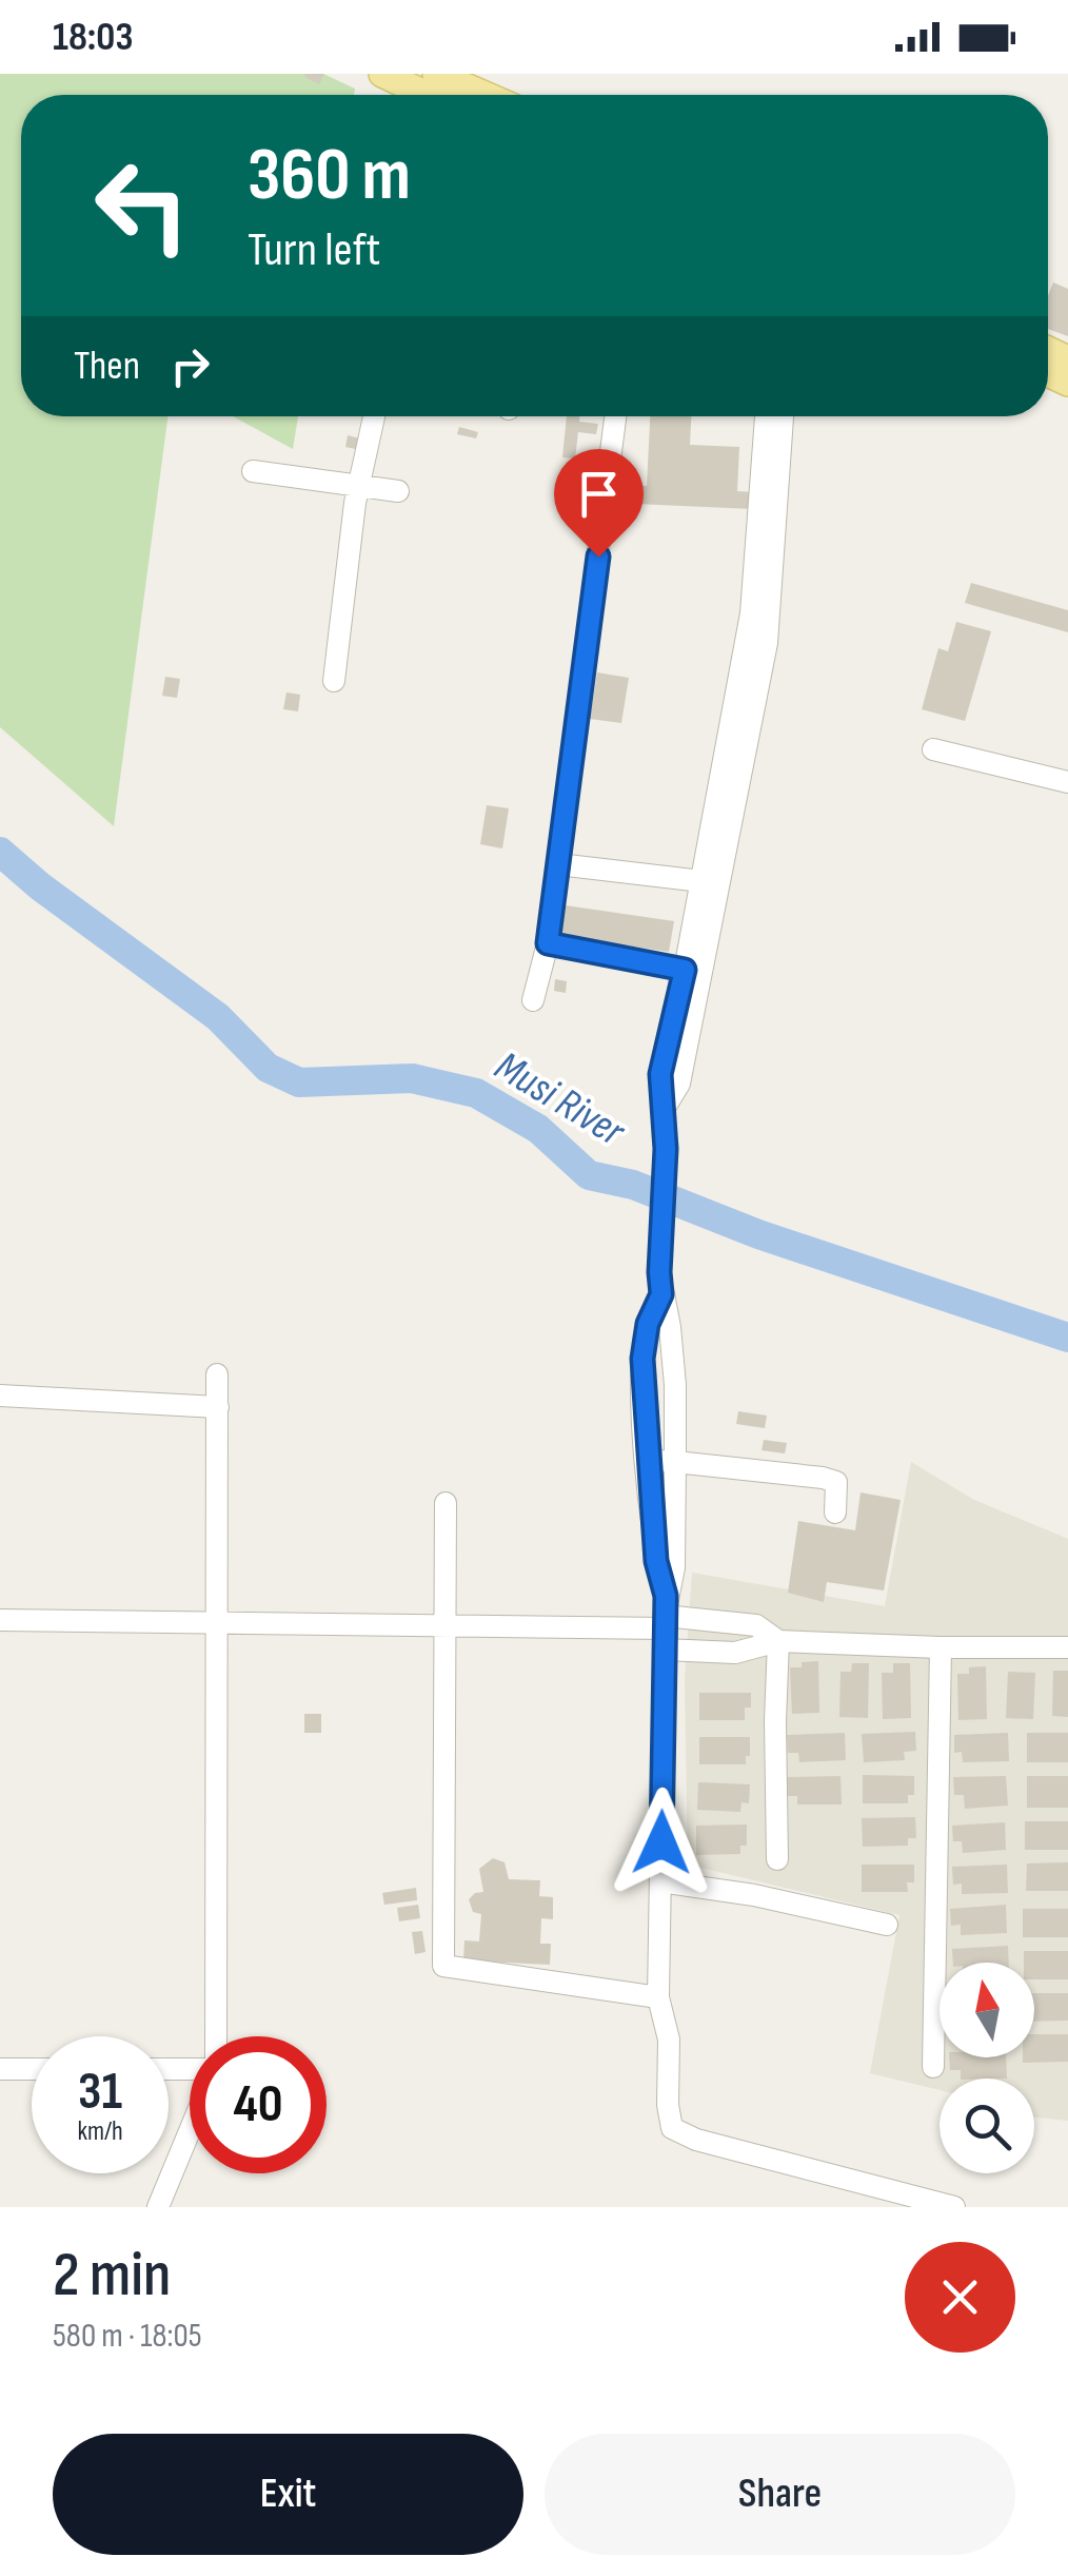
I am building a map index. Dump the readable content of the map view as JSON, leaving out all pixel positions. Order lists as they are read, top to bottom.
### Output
{
  "water": ["Musi River"],
  "north": "top",
  "page": {
    "status": "18:03",
    "turn": ["360 m", "Turn left"],
    "then": "Then",
    "speed": "31 km/h",
    "limit": "40",
    "heading": ["2 min", "580 m · 18:05"],
    "buttons": ["Exit", "Share"]
  }
}
